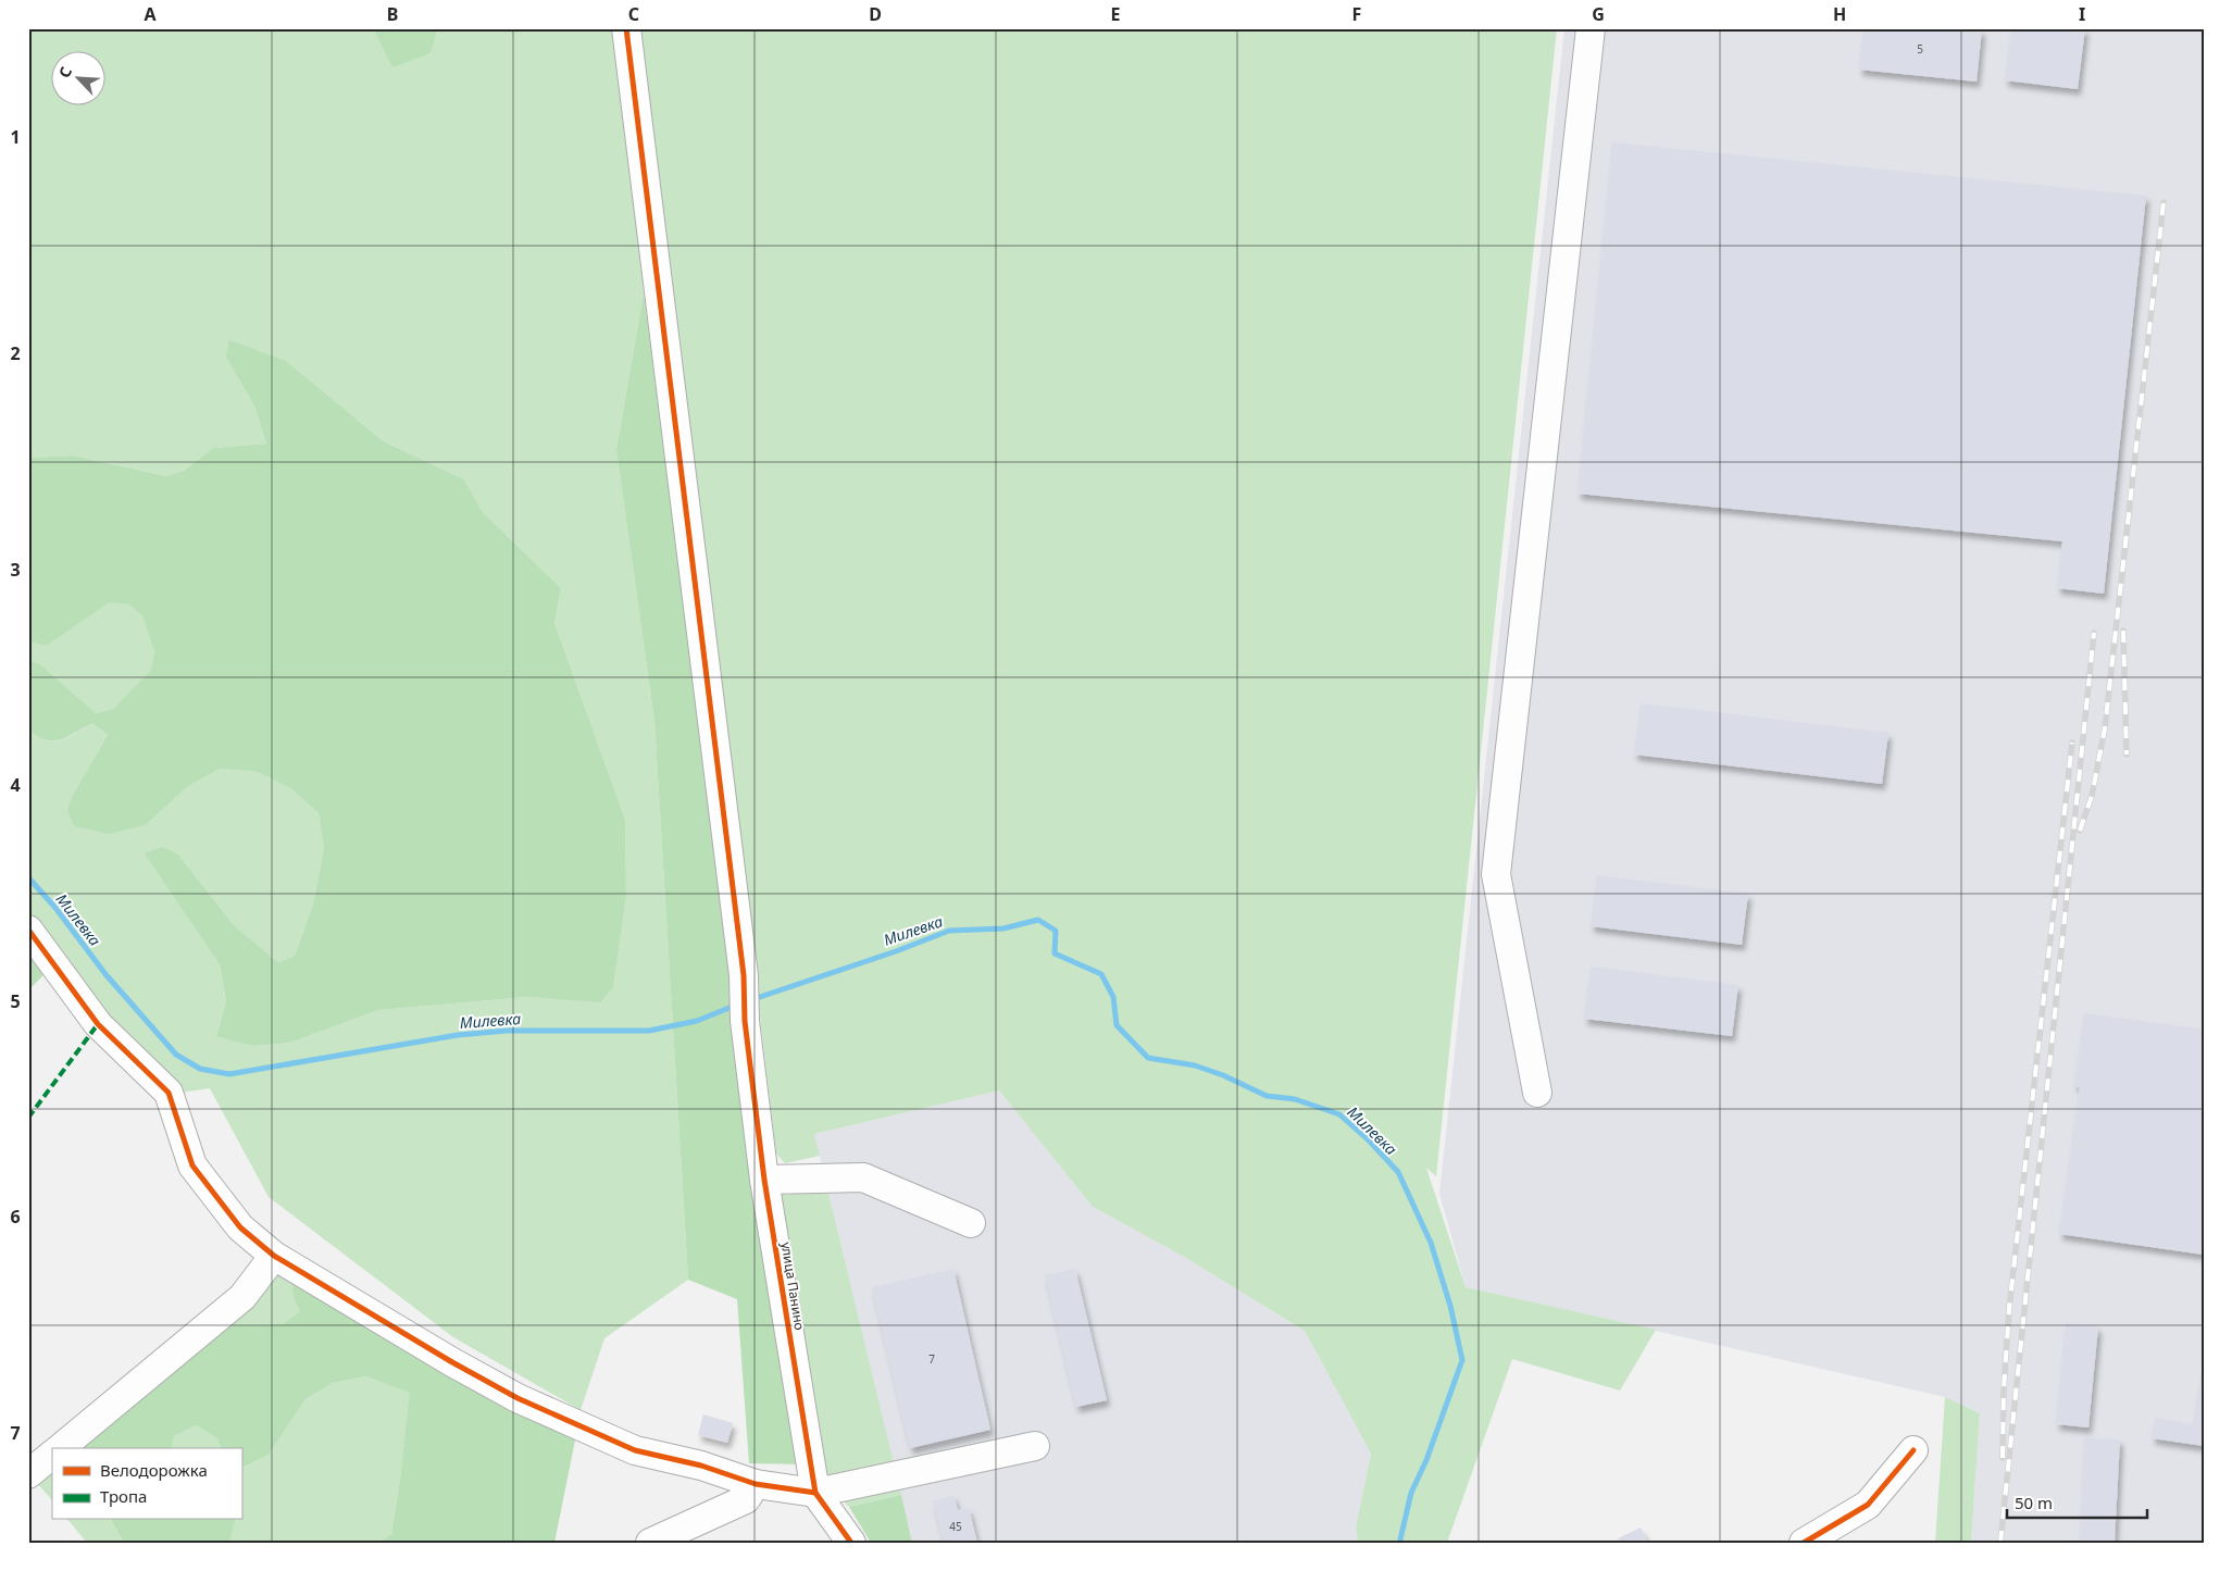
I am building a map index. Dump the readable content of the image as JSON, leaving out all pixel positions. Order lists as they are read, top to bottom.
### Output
{
  "streets": {
    "street": ["улица Панино"]
  },
  "water": ["Милевка"],
  "house_numbers": ["5", "7", "45"],
  "legend": ["Велодорожка", "Тропа"],
  "scale_bar": "50 m",
  "north": "top left",
  "grid": {
    "columns": [
      "A",
      "B",
      "C",
      "D",
      "E",
      "F",
      "G",
      "H",
      "I"
    ],
    "rows": [
      "1",
      "2",
      "3",
      "4",
      "5",
      "6",
      "7"
    ]
  }
}
